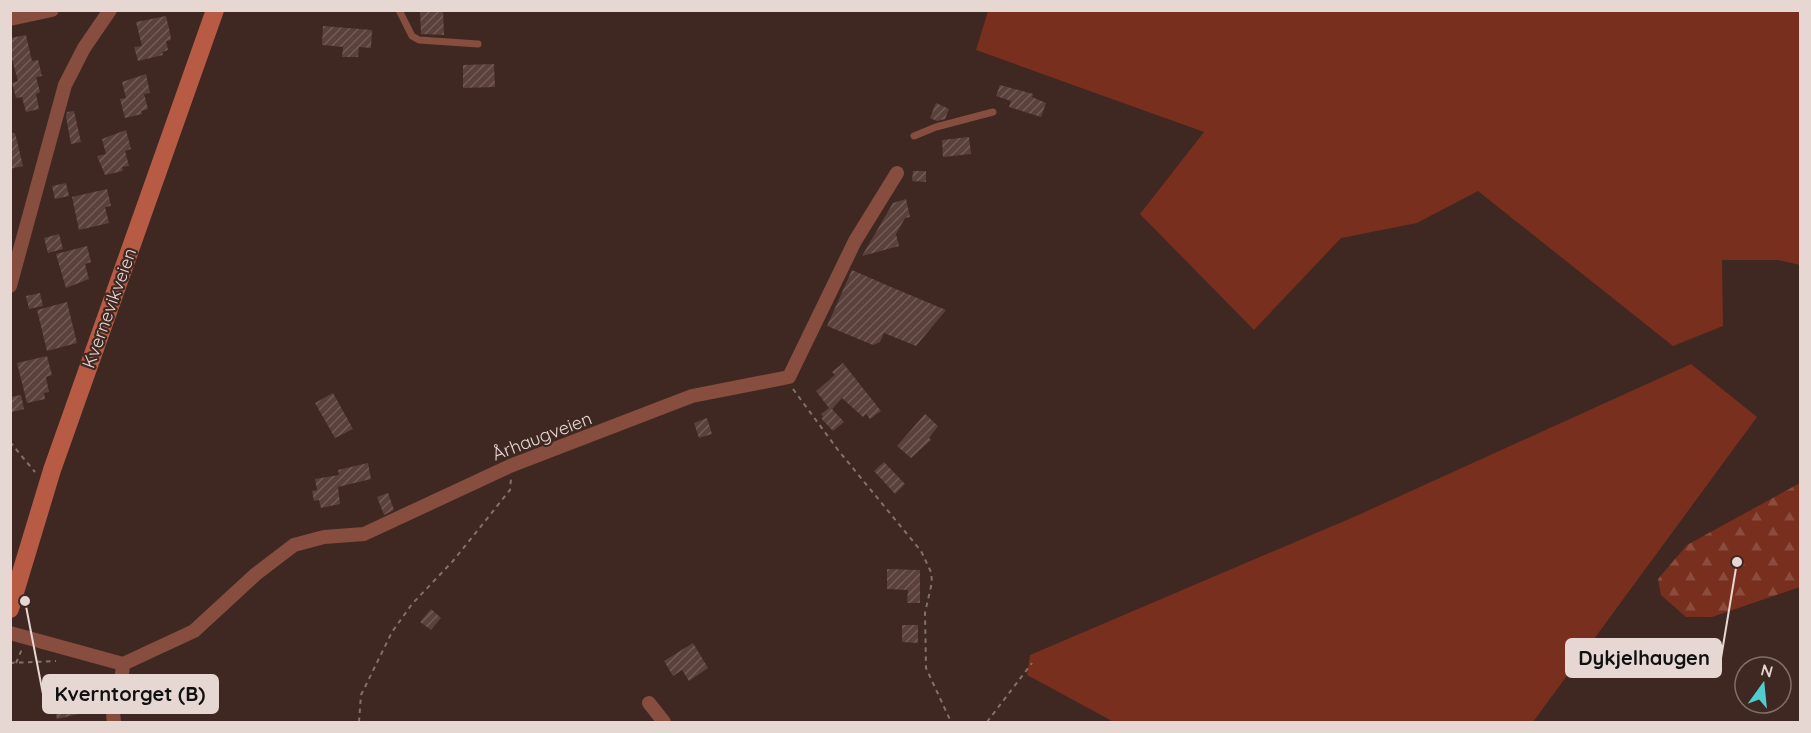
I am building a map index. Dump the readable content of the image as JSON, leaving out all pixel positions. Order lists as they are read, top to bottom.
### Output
{
  "streets": {
    "main road": ["Kvernevikveien"],
    "street": ["Århaugveien"]
  },
  "places": ["Dykjelhaugen", "Kverntorget (B)"],
  "north": "top"
}
